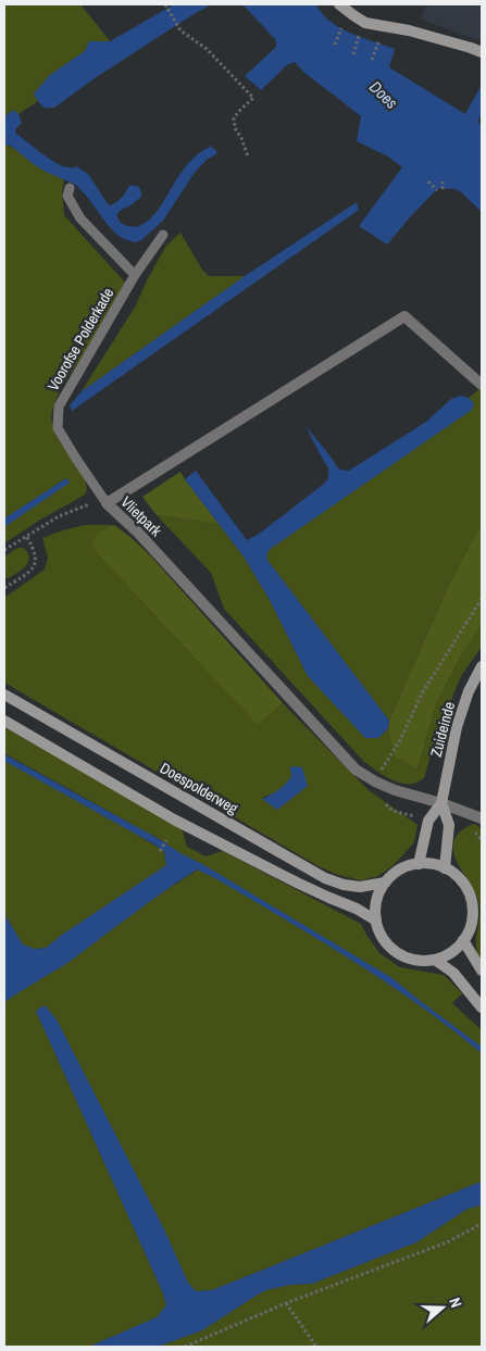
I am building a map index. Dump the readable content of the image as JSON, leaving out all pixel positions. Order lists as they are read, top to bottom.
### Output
{
  "streets": {
    "main road": ["Zuideinde", "Doespolderweg"],
    "street": ["Vlietpark"],
    "lane": ["Voorofse Polderkade"]
  },
  "crossings": [
    ["Voorofse Polderkade", "Vlietpark"],
    ["Vlietpark", "Zuideinde"],
    ["Zuideinde", "Doespolderweg"]
  ],
  "water": ["Does"],
  "north": "right"
}
